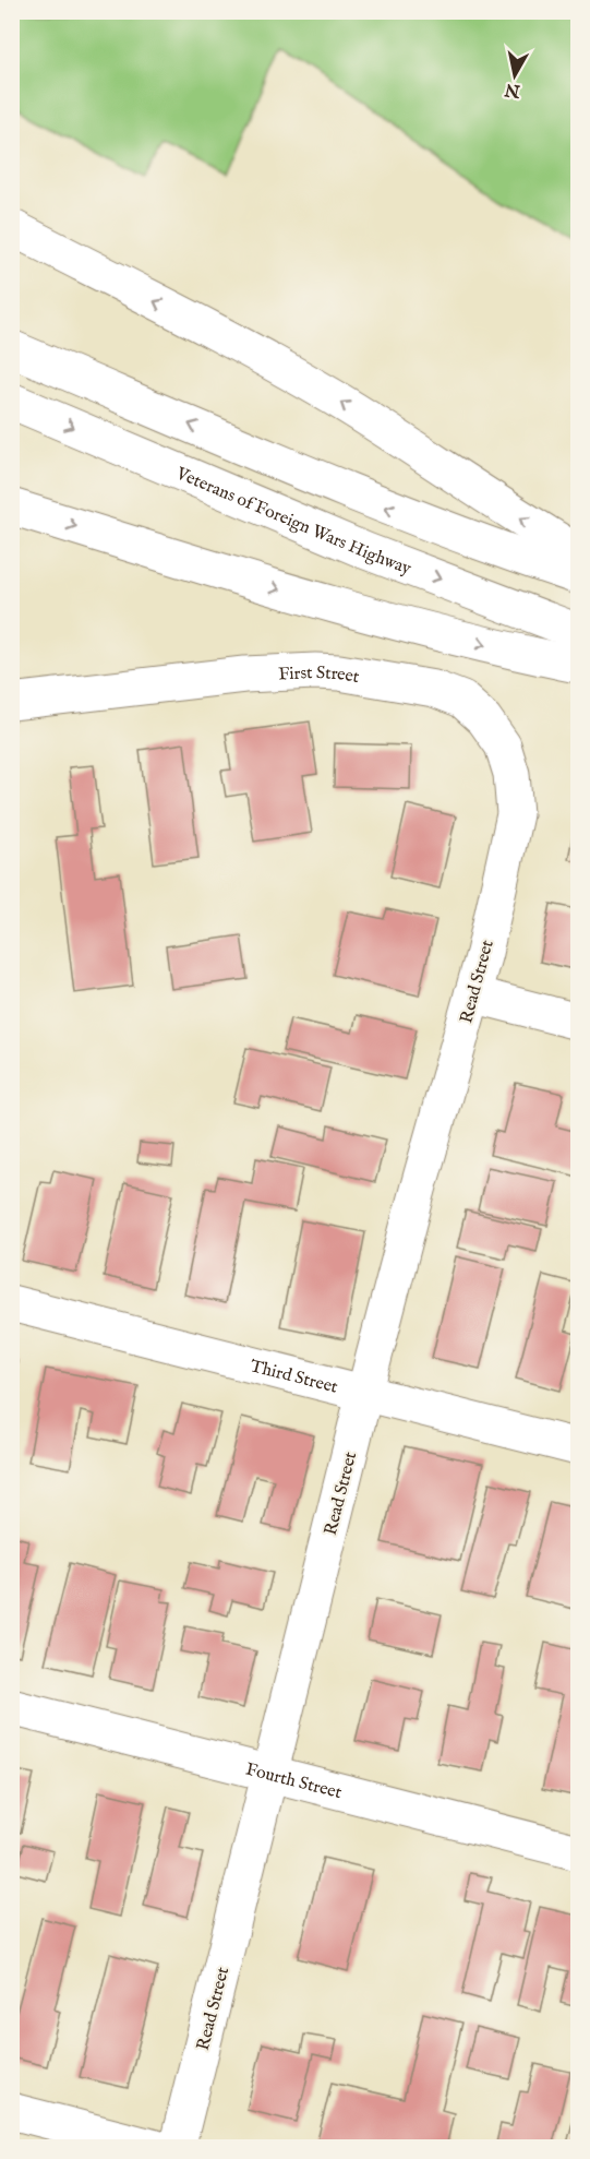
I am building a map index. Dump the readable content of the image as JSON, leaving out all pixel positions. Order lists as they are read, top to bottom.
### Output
{
  "streets": {
    "street": [
      "Veterans of Foreign Wars Highway",
      "First Street",
      "Read Street",
      "Third Street",
      "Fourth Street"
    ]
  },
  "crossings": [
    ["First Street", "Read Street"],
    ["Read Street", "Third Street"],
    ["Read Street", "Fourth Street"]
  ],
  "north": "bottom"
}
